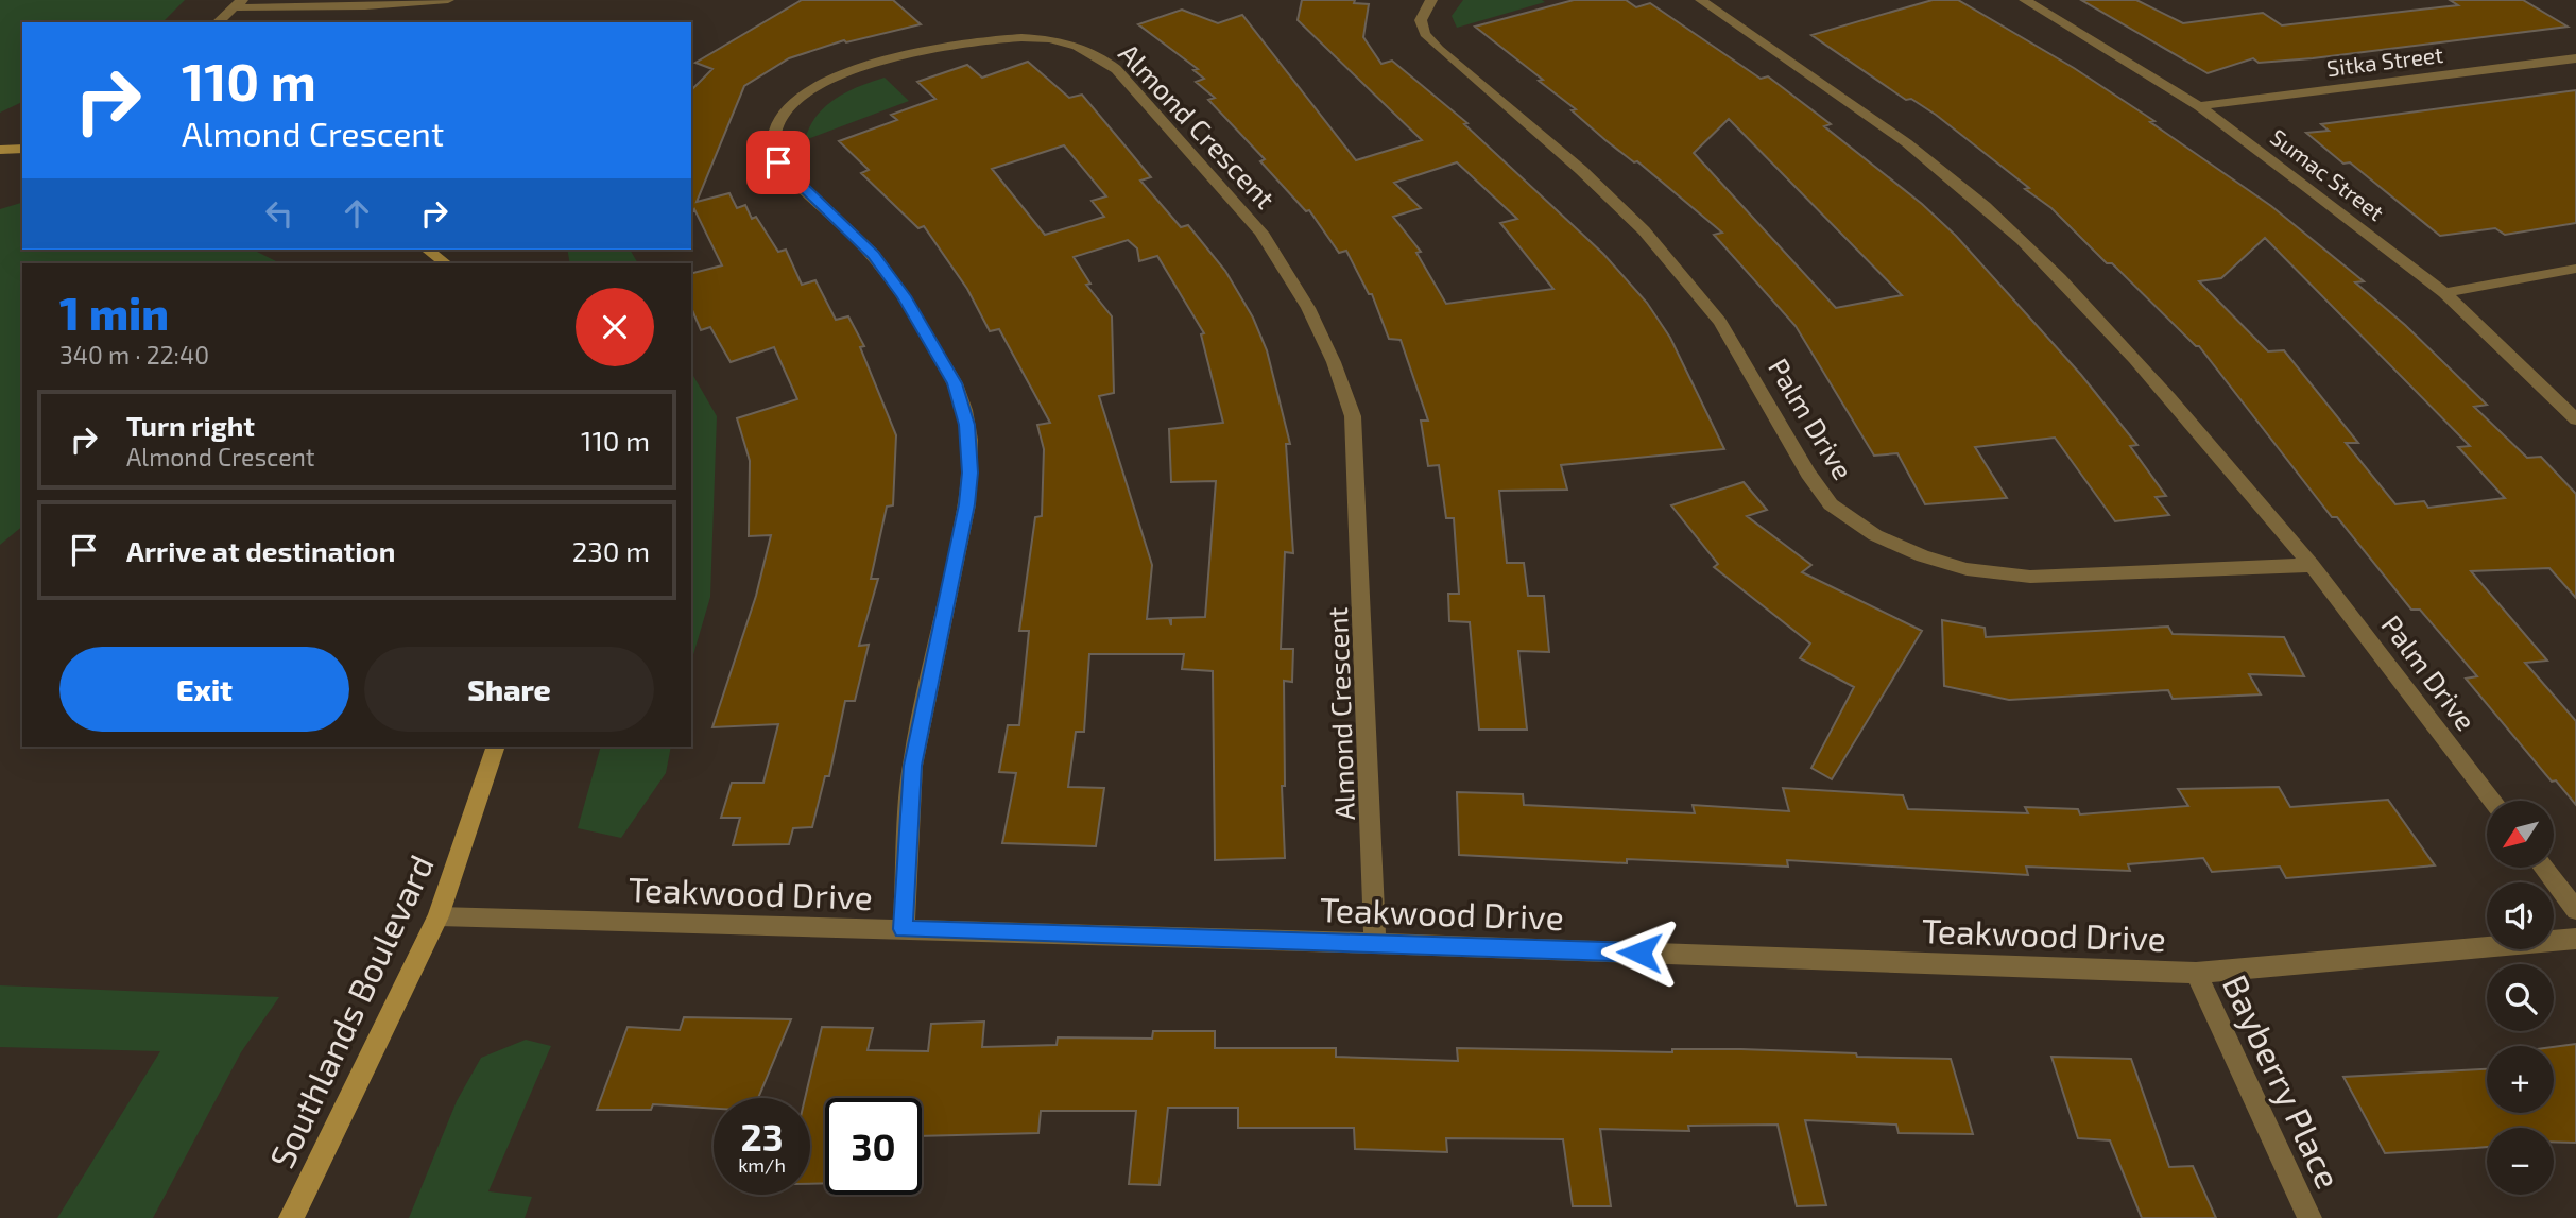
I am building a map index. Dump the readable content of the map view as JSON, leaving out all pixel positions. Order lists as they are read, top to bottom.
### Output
{
  "streets": {
    "main road": ["Southlands Boulevard"],
    "street": [
      "Sitka Street",
      "Almond Crescent",
      "Sumac Street",
      "Palm Drive",
      "Teakwood Drive",
      "Bayberry Place"
    ]
  },
  "crossings": [
    ["Sitka Street", "Sumac Street"],
    ["Almond Crescent", "Teakwood Drive"],
    ["Teakwood Drive", "Southlands Boulevard"],
    ["Teakwood Drive", "Bayberry Place"]
  ],
  "north": "bottom left",
  "page": {
    "turn": ["110 m", "Almond Crescent"],
    "heading": ["1 min", "340 m · 22:40"],
    "list": [
      {
        "name": "Turn right",
        "note": "Almond Crescent",
        "value": "110 m"
      },
      {
        "name": "Arrive at destination",
        "value": "230 m"
      }
    ],
    "buttons": ["Exit", "Share"],
    "map_buttons": ["+", "−"],
    "speed": "23 km/h",
    "limit": "30"
  }
}
